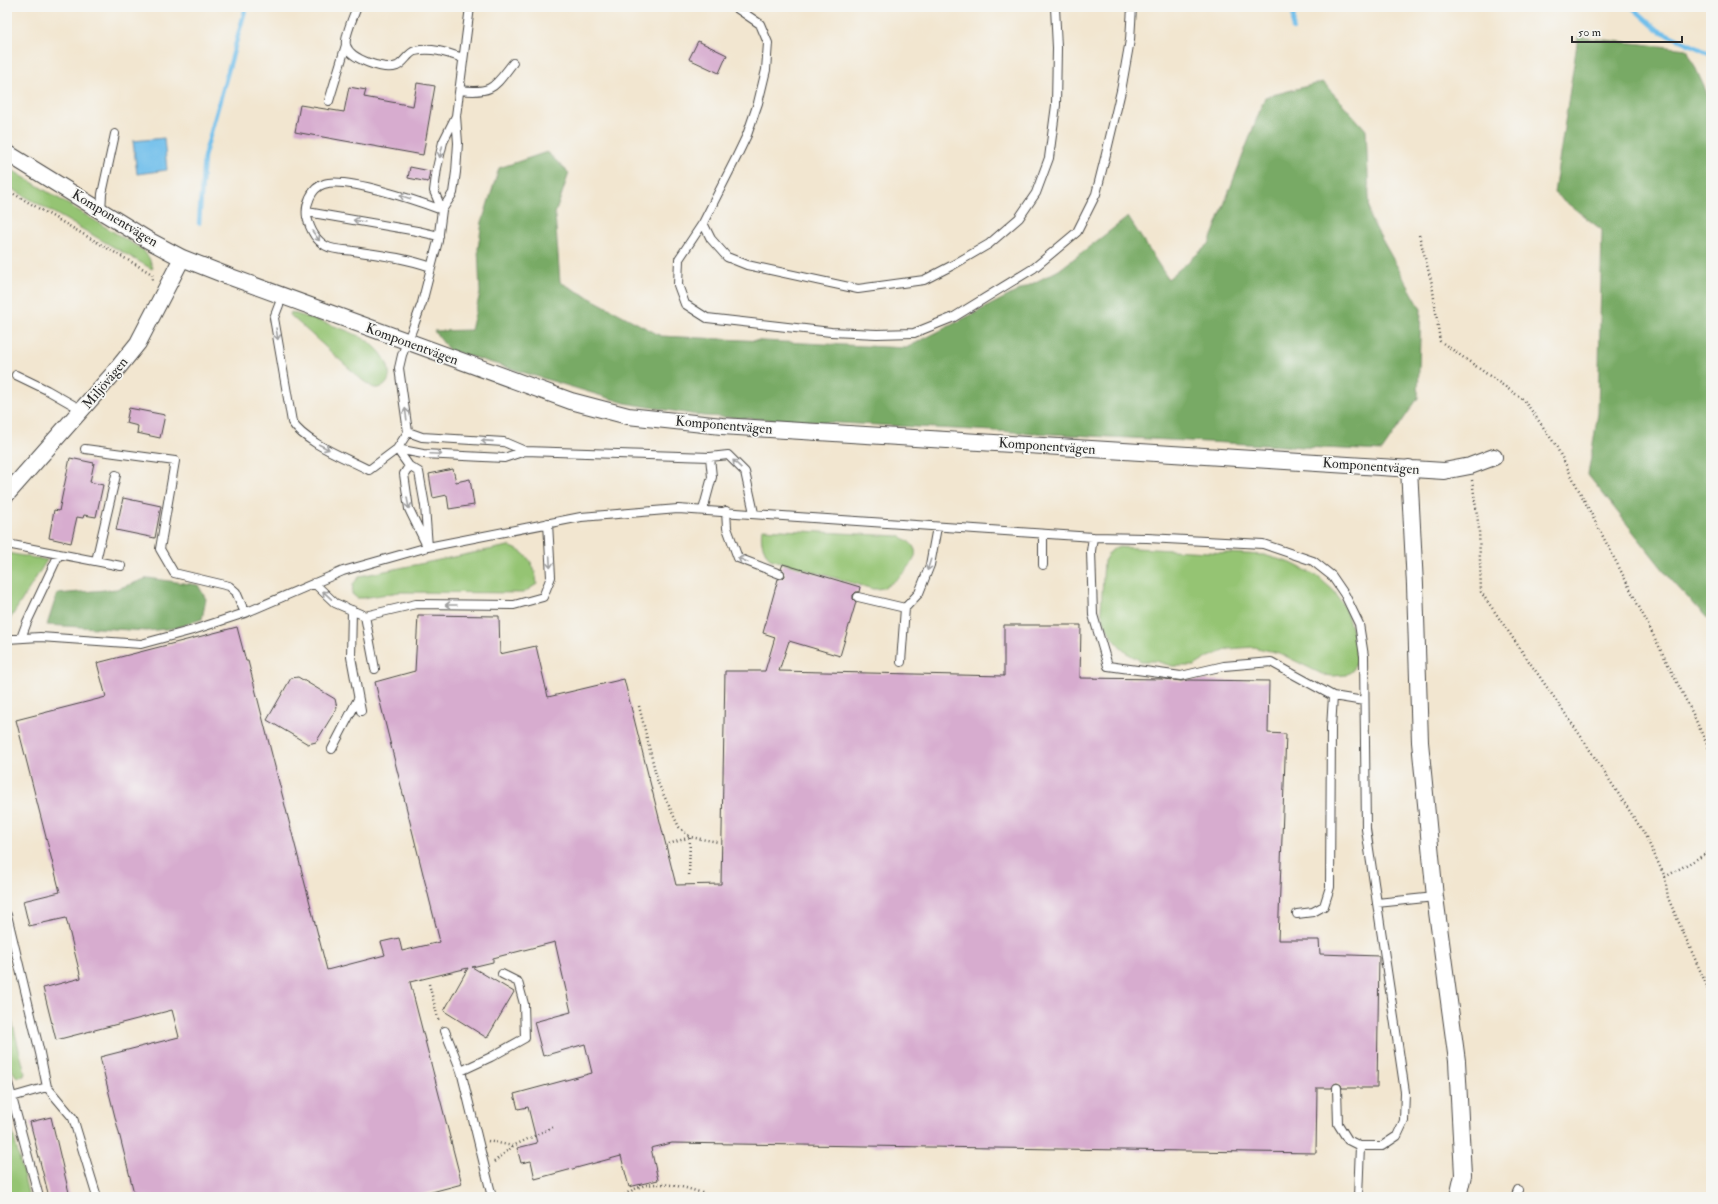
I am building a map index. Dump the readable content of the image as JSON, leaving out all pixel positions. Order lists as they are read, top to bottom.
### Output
{
  "streets": {
    "street": ["Komponentvägen", "Miljövägen"]
  },
  "crossings": [
    ["Komponentvägen", "Miljövägen"]
  ],
  "scale_bar": "50 m"
}
